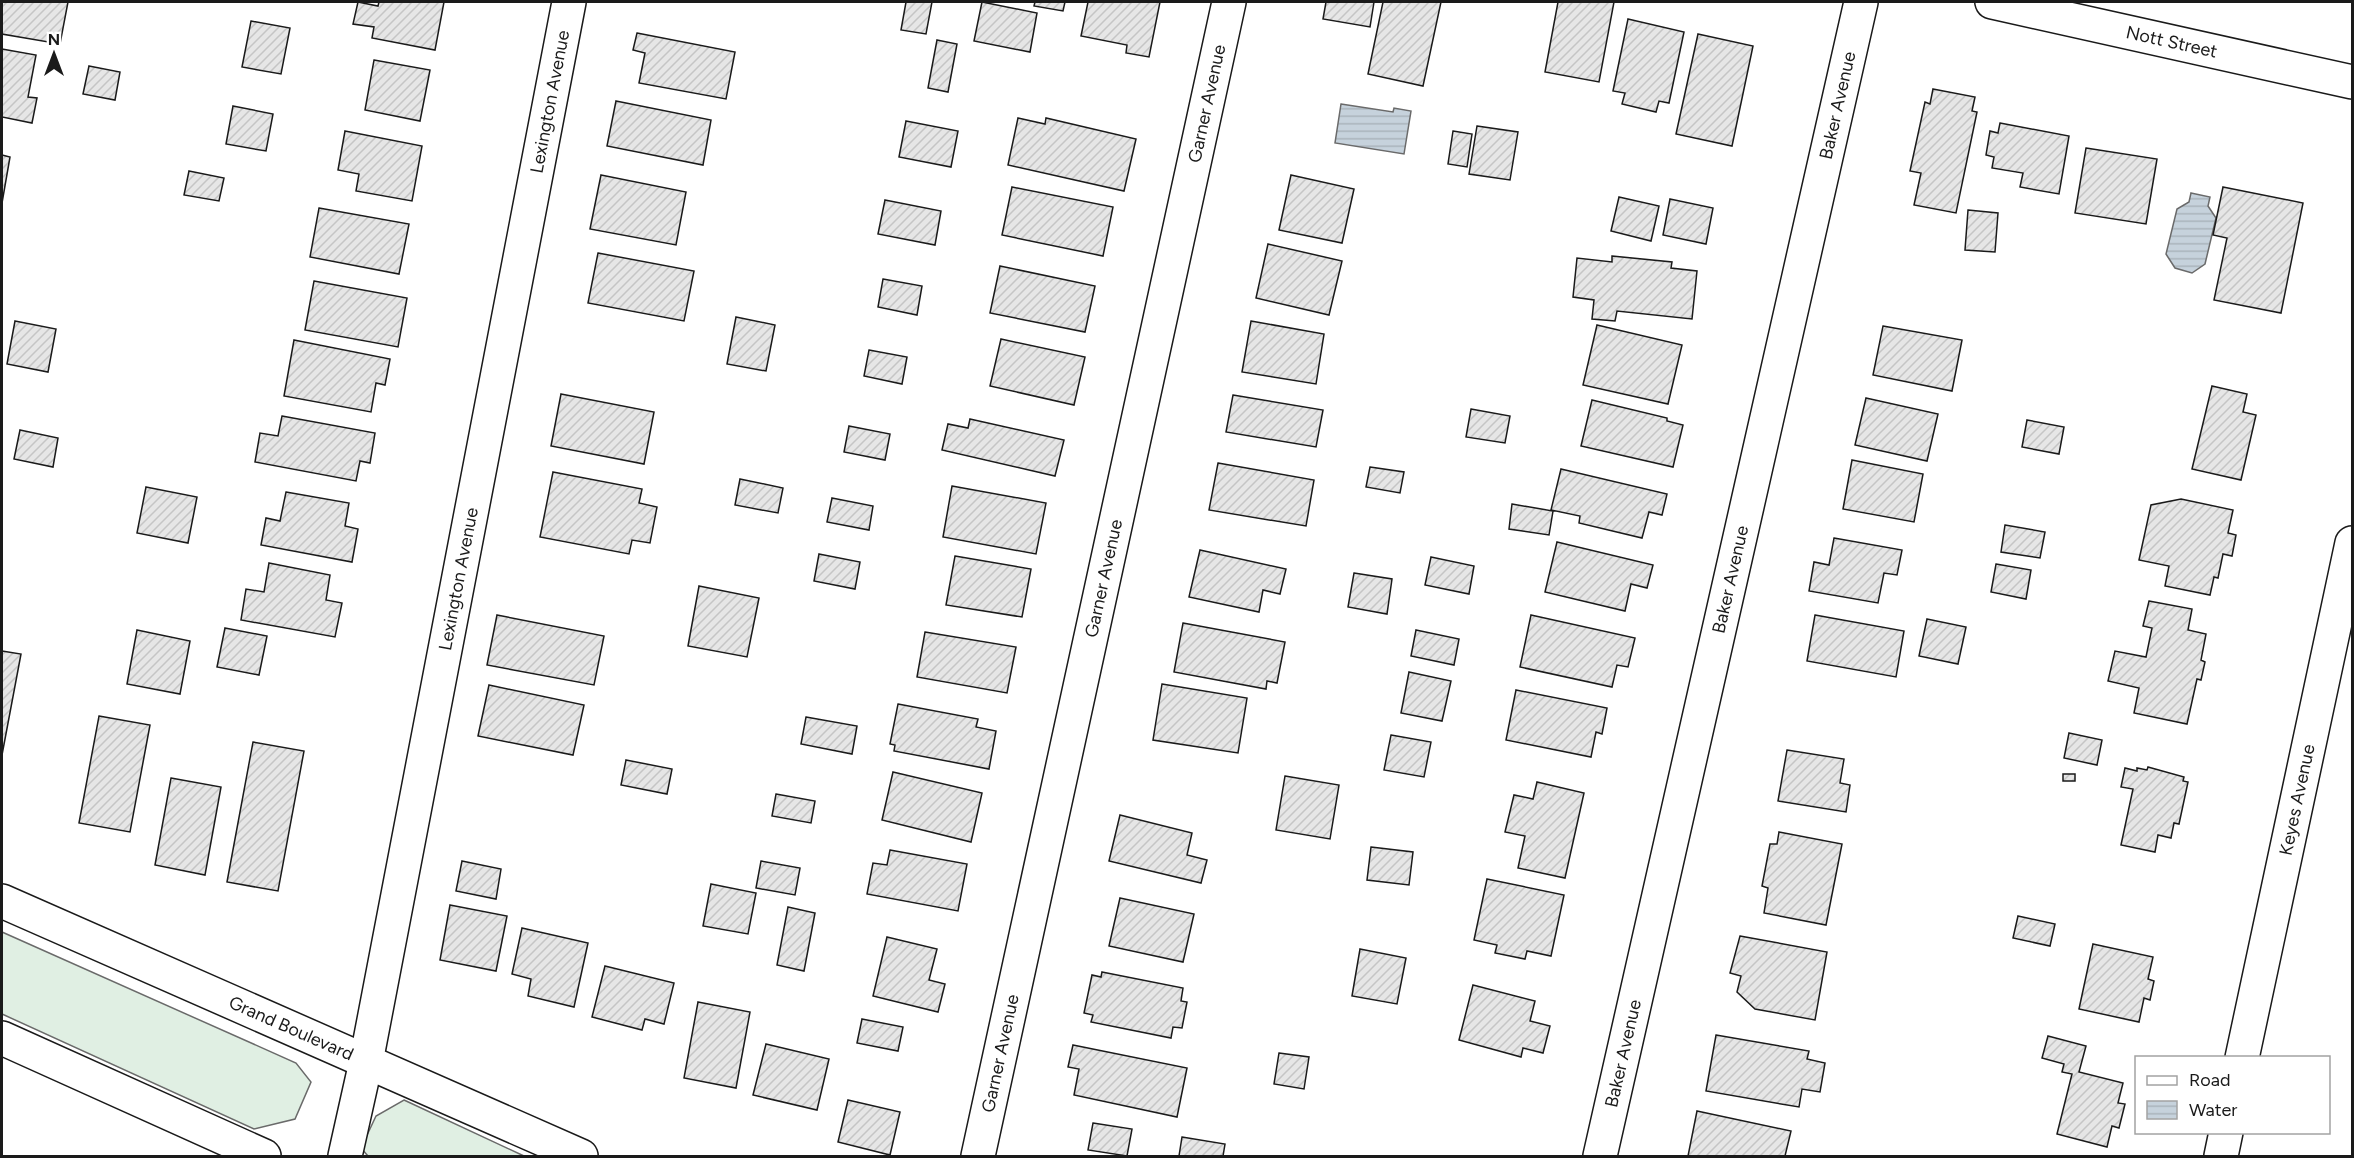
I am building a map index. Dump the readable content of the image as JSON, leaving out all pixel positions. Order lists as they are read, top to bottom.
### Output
{
  "streets": {
    "street": [
      "Nott Street",
      "Lexington Avenue",
      "Garner Avenue",
      "Baker Avenue",
      "Keyes Avenue",
      "Grand Boulevard"
    ]
  },
  "crossings": [
    ["Lexington Avenue", "Grand Boulevard"]
  ],
  "legend": ["Road", "Water"],
  "north": "top"
}
